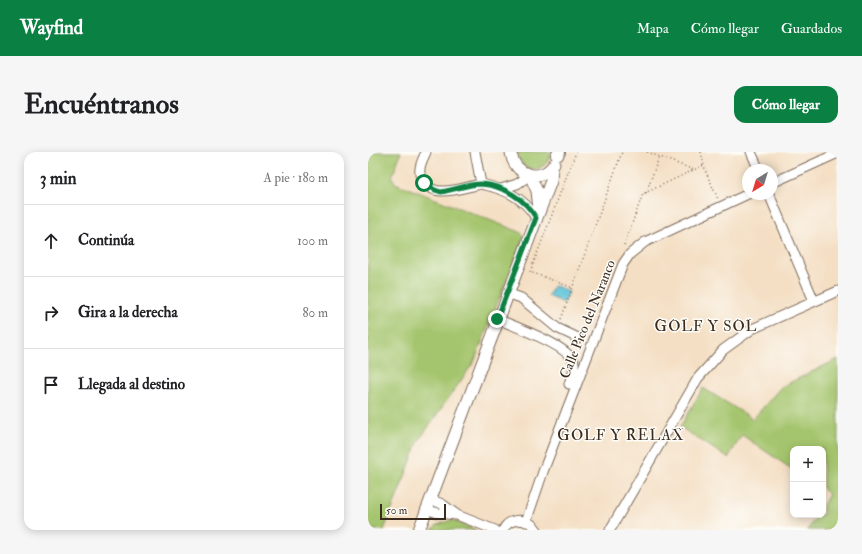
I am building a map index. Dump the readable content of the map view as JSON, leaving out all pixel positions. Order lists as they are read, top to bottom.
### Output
{
  "streets": {
    "street": ["Calle Pico del Naranco"]
  },
  "districts": ["GOLF Y SOL", "GOLF Y RELAX"],
  "scale_bar": "50 m",
  "north": "bottom left",
  "page": {
    "header": "Wayfind",
    "nav": ["Mapa", "Cómo llegar", "Guardados"],
    "buttons": "Cómo llegar",
    "title": "Encuéntranos",
    "heading": ["3 min", "A pie · 180 m"],
    "list": [
      ["Continúa", "100 m"],
      ["Gira a la derecha", "80 m"],
      "Llegada al destino"
    ],
    "map_buttons": ["+", "−"],
    "scale": "50 m"
  }
}
